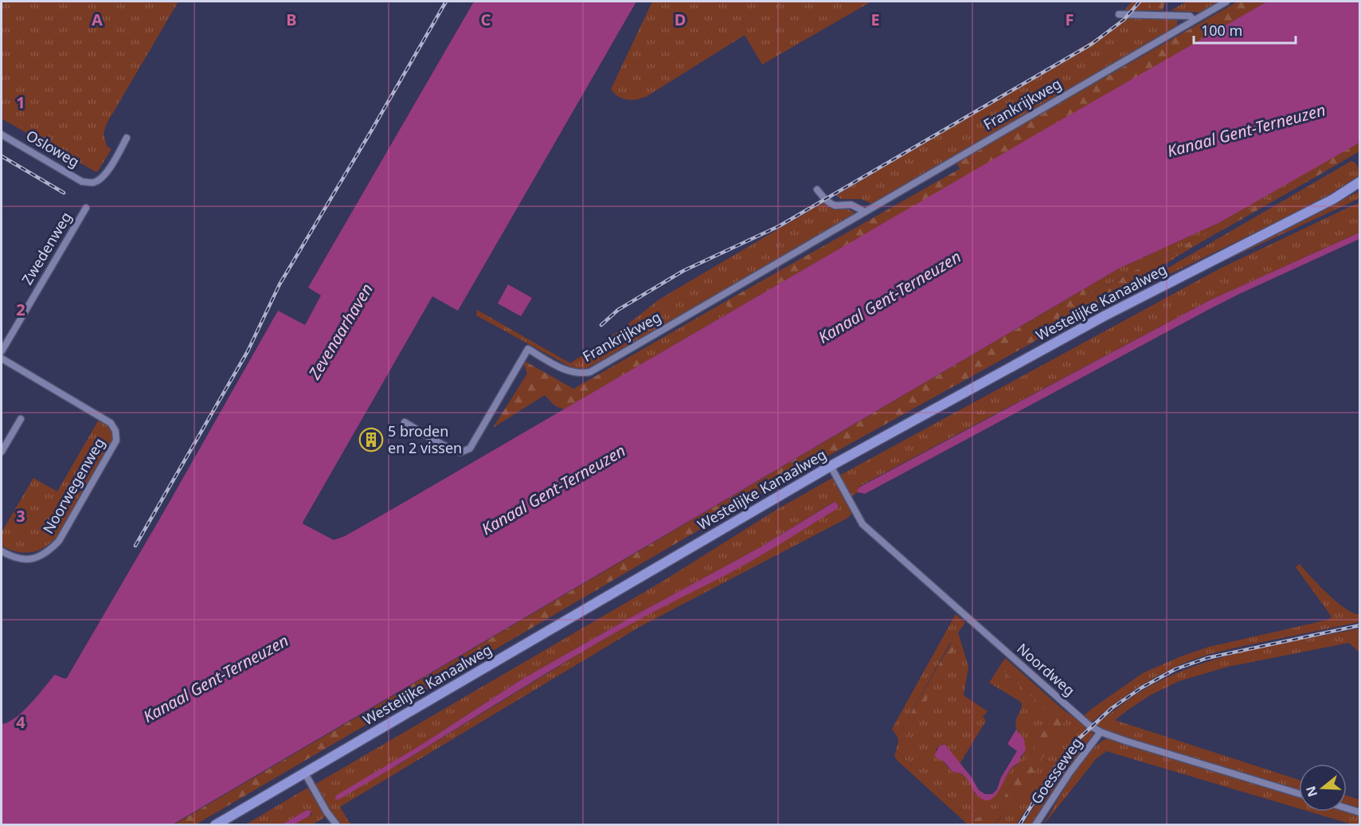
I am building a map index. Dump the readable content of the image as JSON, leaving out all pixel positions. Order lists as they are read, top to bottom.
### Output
{
  "streets": {
    "main road": ["Westelijke Kanaalweg"],
    "street": [
      "Frankrijkweg",
      "Osloweg",
      "Zwedenweg",
      "Noorwegenweg",
      "Noordweg",
      "Goesseweg"
    ]
  },
  "crossings": [
    ["Westelijke Kanaalweg", "Noordweg"],
    ["Noordweg", "Goesseweg"]
  ],
  "water": ["Kanaal Gent-Terneuzen", "Zevenaarhaven"],
  "places": {
    "building": ["5 broden en 2 vissen"]
  },
  "scale_bar": "100 m",
  "north": "left",
  "grid": {
    "columns": [
      "A",
      "B",
      "C",
      "D",
      "E",
      "F"
    ],
    "rows": [
      "1",
      "2",
      "3",
      "4"
    ]
  }
}
